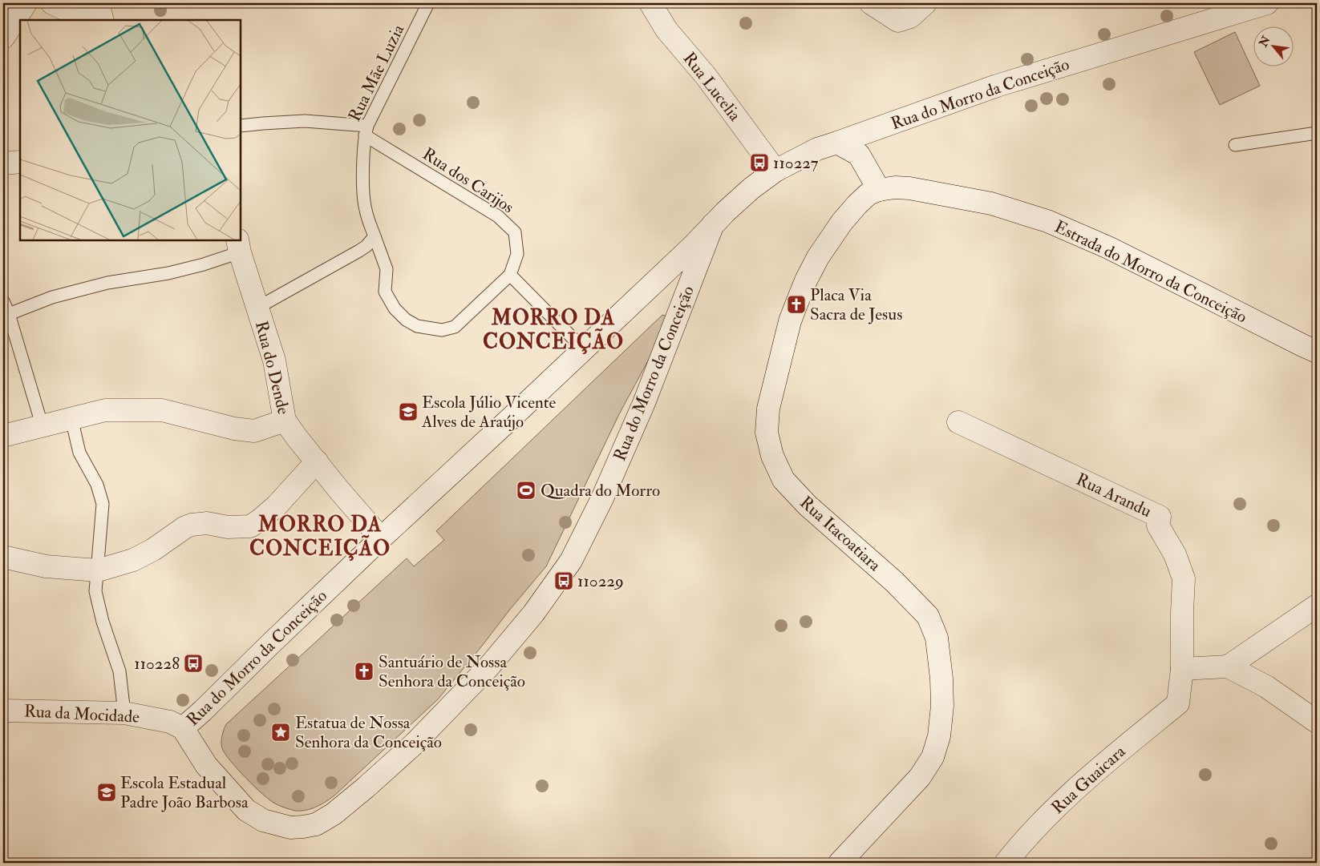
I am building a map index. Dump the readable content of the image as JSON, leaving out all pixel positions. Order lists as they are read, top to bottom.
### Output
{
  "streets": {
    "street": [
      "Rua Lucelia",
      "Rua do Morro da Conceição",
      "Estrada do Morro da Conceição",
      "Rua do Dende",
      "Rua Arandu",
      "Rua Itacoatiara",
      "Rua da Mocidade",
      "Rua Guaicara"
    ],
    "lane": ["Rua Mãe Luzia", "Rua dos Carijos"]
  },
  "crossings": [
    ["Rua Mãe Luzia", "Rua dos Carijos"],
    ["Rua Lucelia", "Rua do Morro da Conceição"],
    ["Rua do Morro da Conceição", "Rua do Dende"],
    ["Rua do Morro da Conceição", "Rua da Mocidade"],
    ["Estrada do Morro da Conceição", "Rua Itacoatiara"],
    ["Rua Arandu", "Rua Guaicara"]
  ],
  "districts": ["MORRO DA CONCEIÇÃO", "MORRO DA CONCEIÇÃO"],
  "places": {
    "bus stop": ["110227", "110229", "110228"],
    "church": ["Placa Via Sacra de Jesus", "Santuário de Nossa Senhora da Conceição"],
    "school or university": ["Escola Júlio Vicente Alves de Araújo", "Escola Estadual Padre João Barbosa"],
    "sports": ["Quadra do Morro"],
    "place": ["Estatua de Nossa Senhora da Conceição"]
  },
  "north": "top left"
}
